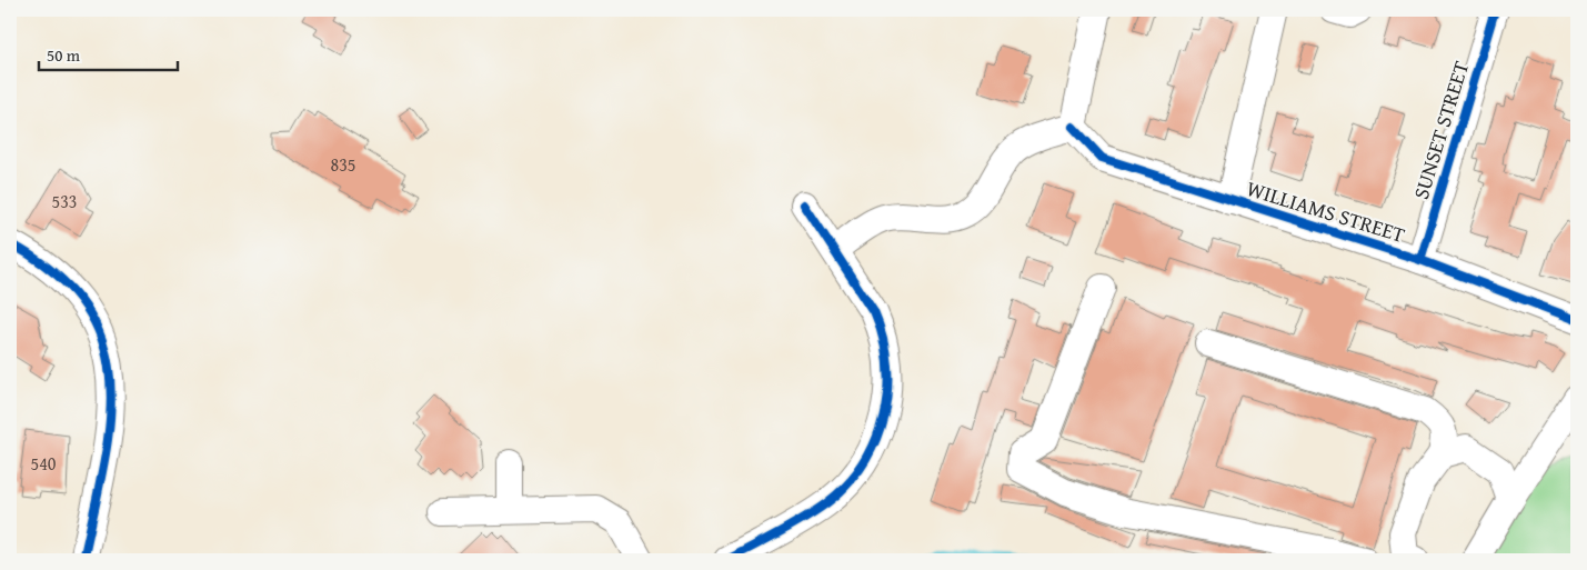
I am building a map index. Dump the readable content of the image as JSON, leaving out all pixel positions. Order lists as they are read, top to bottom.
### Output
{
  "streets": {
    "street": ["SUNSET STREET", "WILLIAMS STREET"]
  },
  "crossings": [
    ["SUNSET STREET", "WILLIAMS STREET"]
  ],
  "house_numbers": ["835", "533", "540"],
  "scale_bar": "50 m"
}
